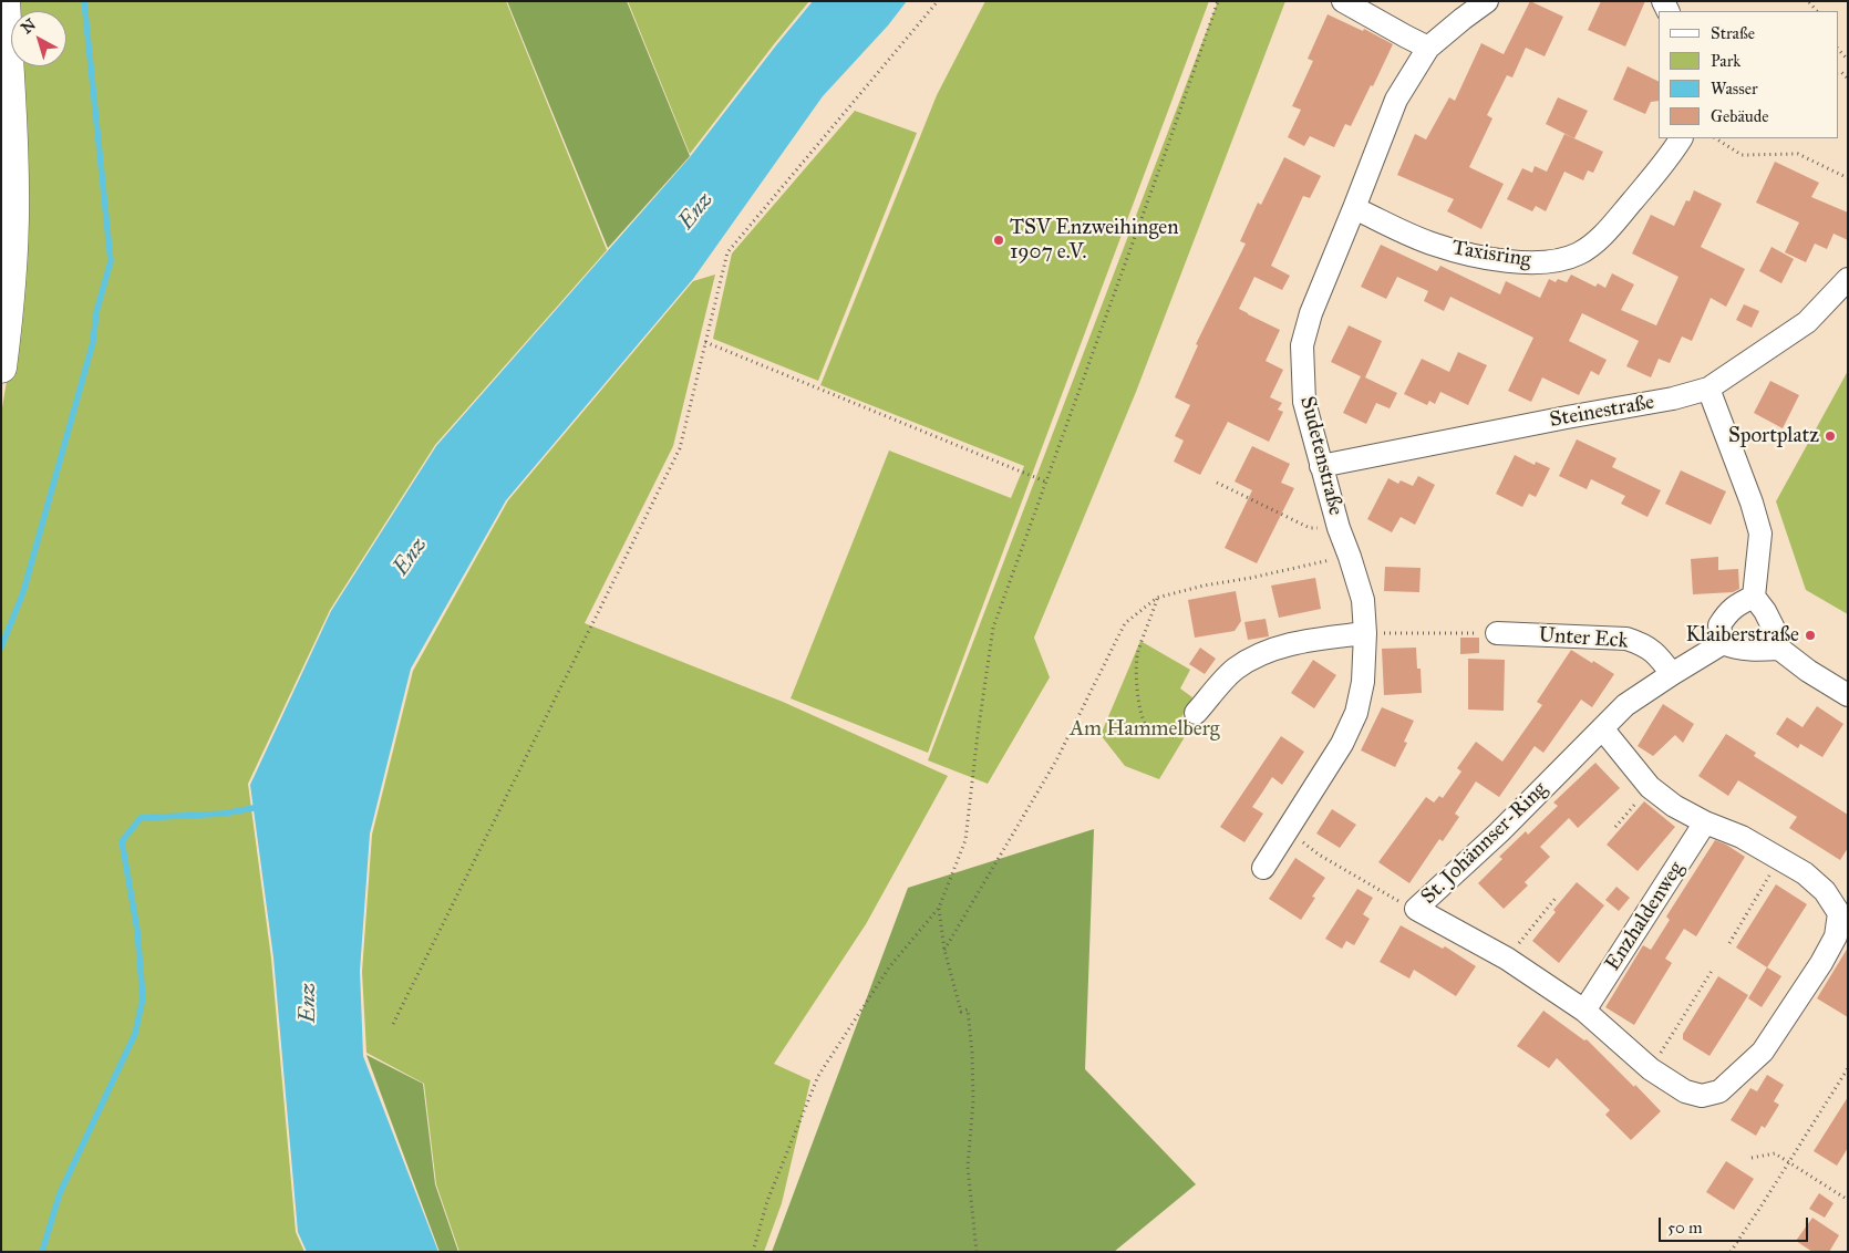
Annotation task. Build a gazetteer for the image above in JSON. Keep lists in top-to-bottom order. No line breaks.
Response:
{"streets":{"street":["Taxisring","Steinestraße","Sudetenstraße","Unter Eck","St. Johännser-Ring","Enzhaldenweg"]},"crossings":[["Taxisring","Sudetenstraße"],["Steinestraße","Sudetenstraße"],["Unter Eck","St. Johännser-Ring"],["St. Johännser-Ring","Enzhaldenweg"]],"water":["Enz"],"parks":["Am Hammelberg"],"places":["TSV Enzweihingen 1907 e.V.","Sportplatz","Klaiberstraße"],"legend":["Straße","Park","Wasser","Gebäude"],"scale_bar":"50 m","north":"top left"}
